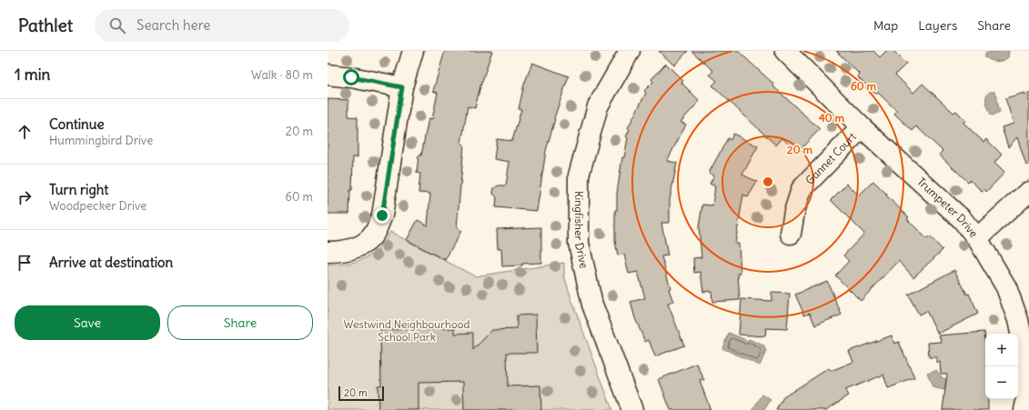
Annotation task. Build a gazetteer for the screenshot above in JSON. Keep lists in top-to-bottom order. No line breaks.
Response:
{"streets":{"street":["Gannet Court","Trumpeter Drive","Kingfisher Drive"]},"crossings":[["Gannet Court","Trumpeter Drive"]],"parks":["Westwind Neighbourhood School Park"],"scale_bar":"20 m","page":{"header":"Pathlet","search":"Search here","nav":["Map","Layers","Share"],"heading":["1 min","Walk · 80 m"],"list":[["Continue","Hummingbird Drive","20 m"],["Turn right","Woodpecker Drive","60 m"],"Arrive at destination"],"buttons":["Save","Share"],"map_buttons":["+","−"],"scale":"20 m"},"rings":["60 m","40 m","20 m"]}
